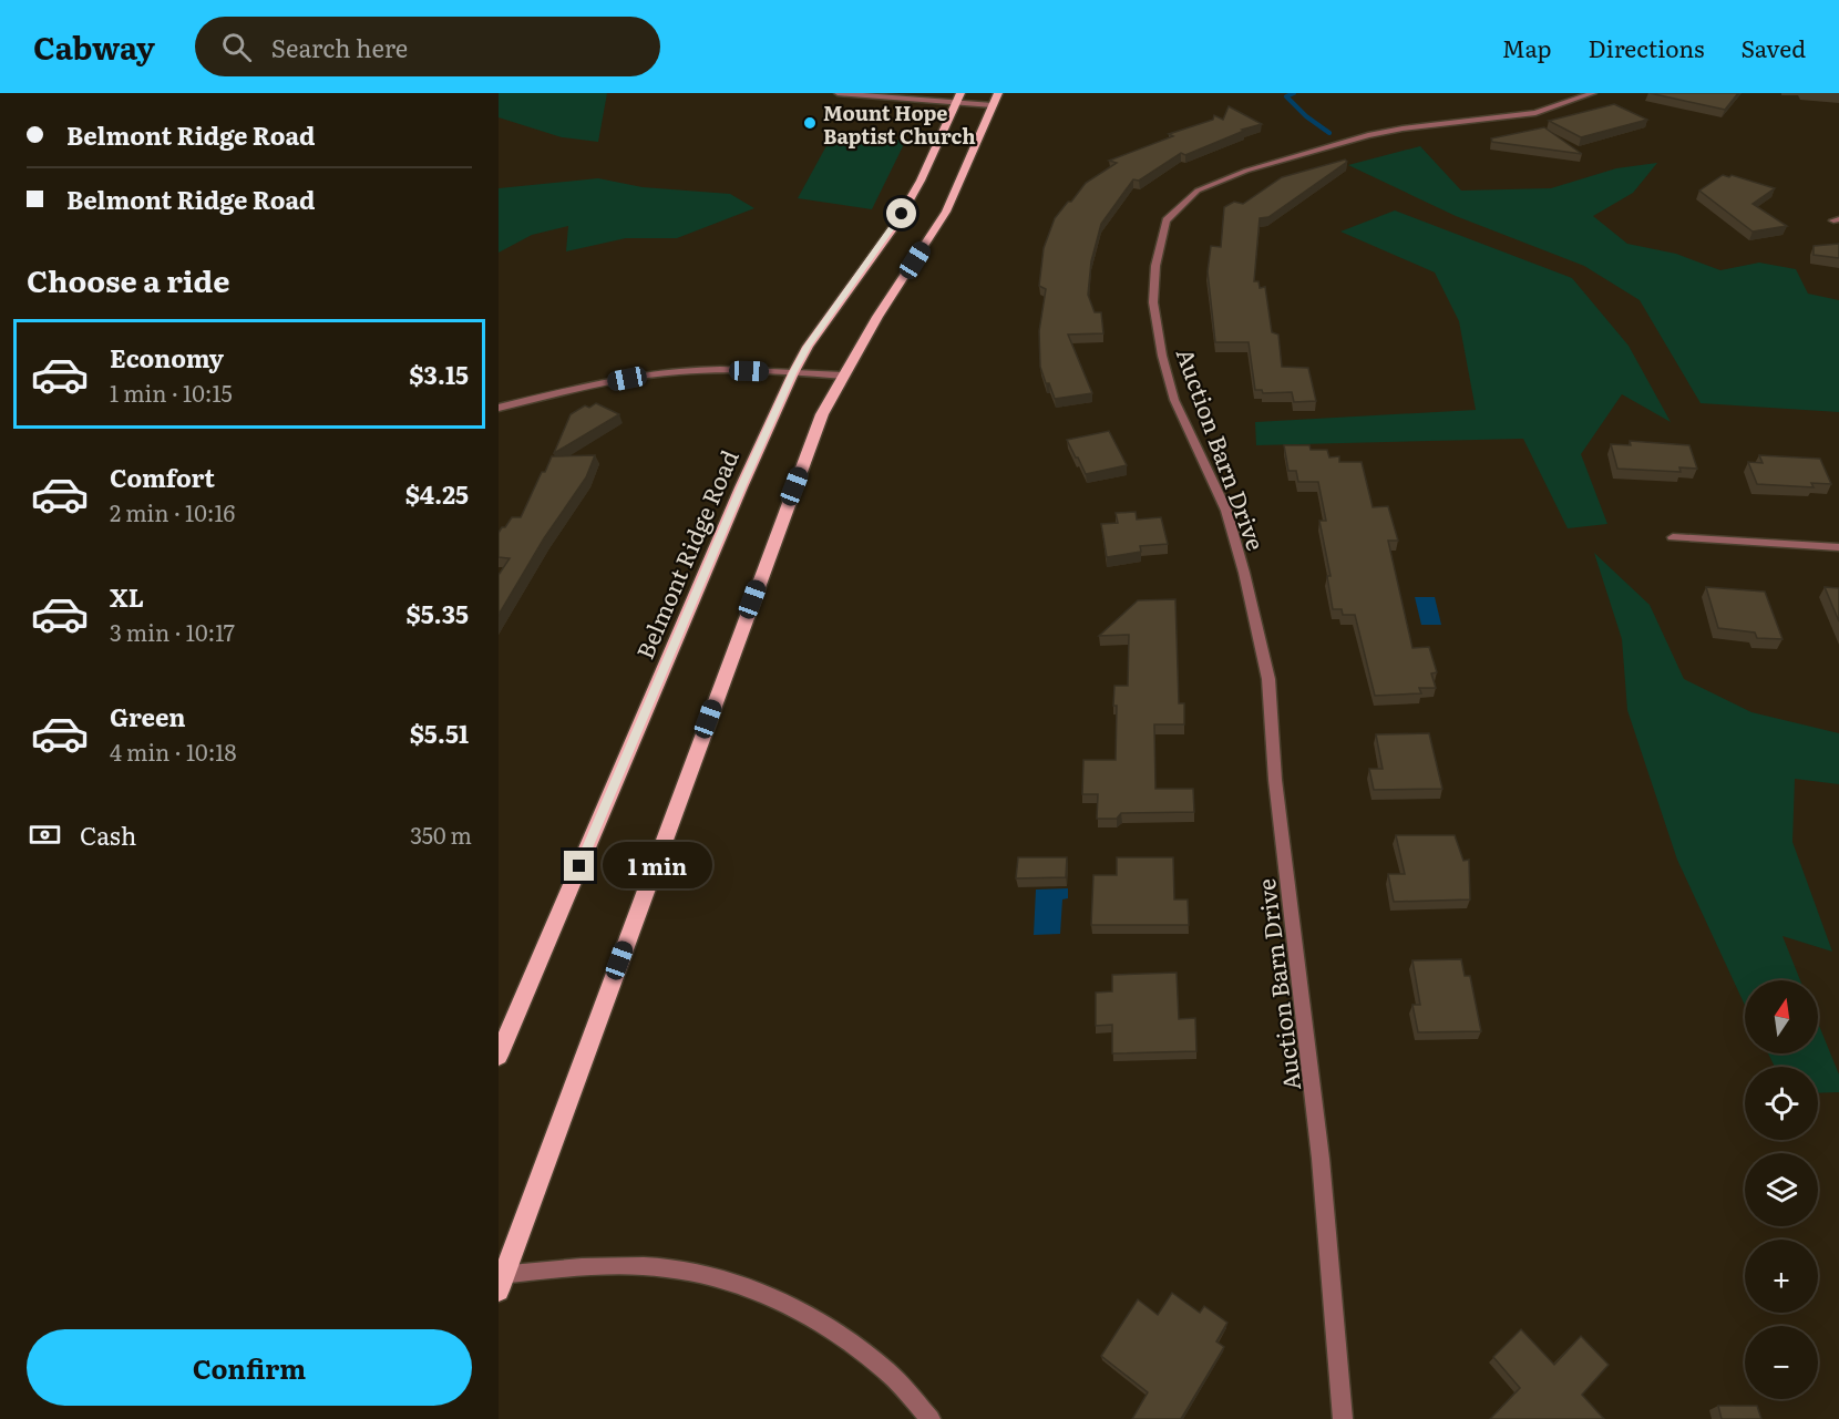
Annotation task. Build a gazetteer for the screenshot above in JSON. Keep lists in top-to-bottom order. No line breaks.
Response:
{"streets":{"main road":["Belmont Ridge Road"],"street":["Auction Barn Drive"]},"places":["Mount Hope Baptist Church"],"north":"top","page":{"header":"Cabway","search":"Search here","nav":["Map","Directions","Saved"],"banner":["Belmont Ridge Road","Belmont Ridge Road"],"heading":"Choose a ride","list":[{"name":"Economy","note":"1 min · 10:15","value":"$3.15"},{"name":"Comfort","note":"2 min · 10:16","value":"$4.25"},{"name":"XL","note":"3 min · 10:17","value":"$5.35"},{"name":"Green","note":"4 min · 10:18","value":"$5.51"}],"pay":["Cash","350 m"],"bubble":"1 min","map_buttons":["+","−"],"buttons":"Confirm"}}
